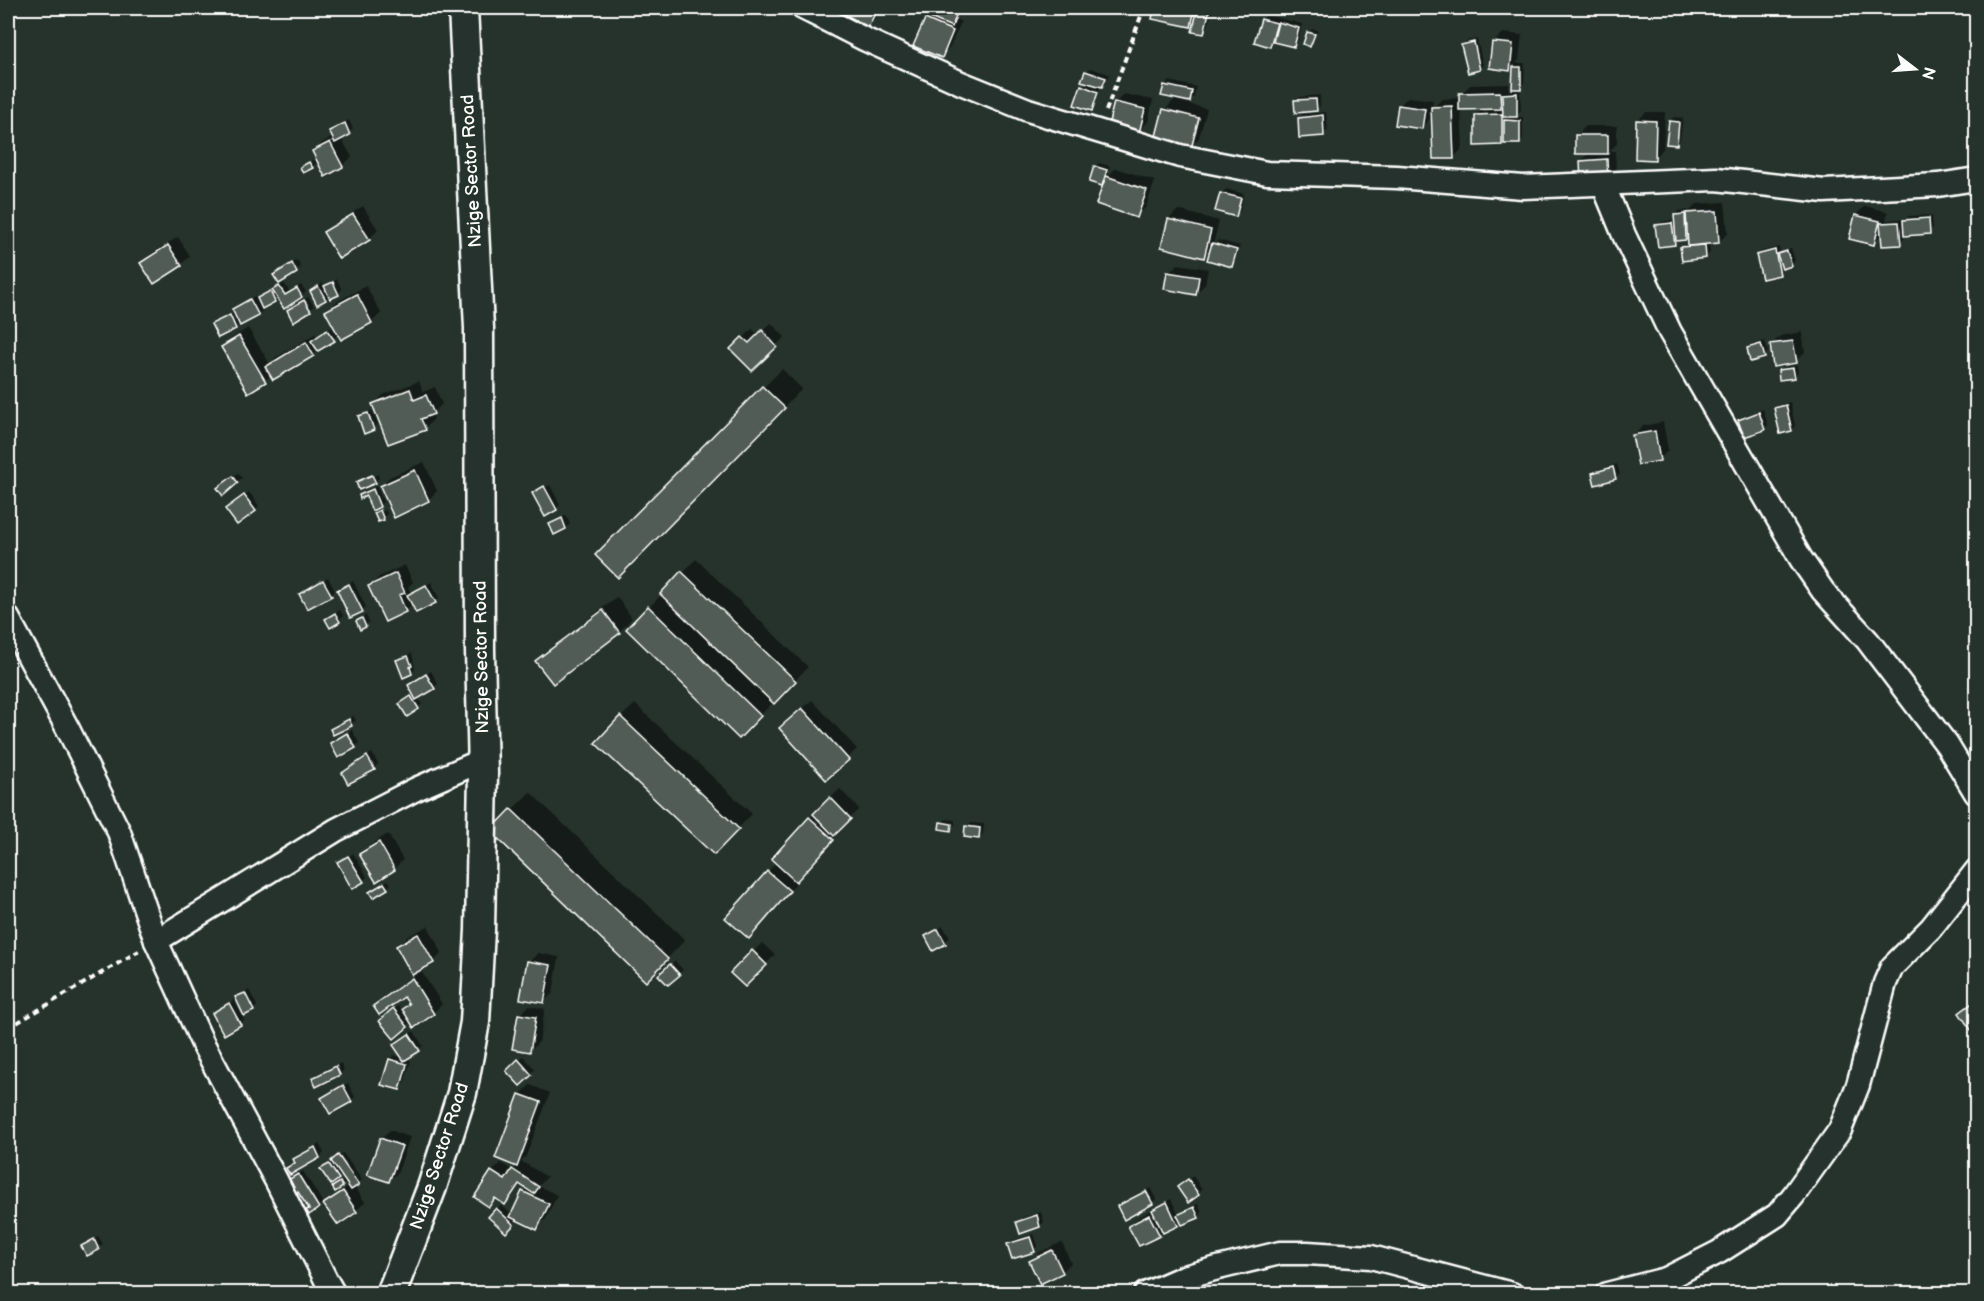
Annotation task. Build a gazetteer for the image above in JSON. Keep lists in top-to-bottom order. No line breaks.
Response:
{"streets":{"main road":["Nzige Sector Road"]},"north":"right"}
